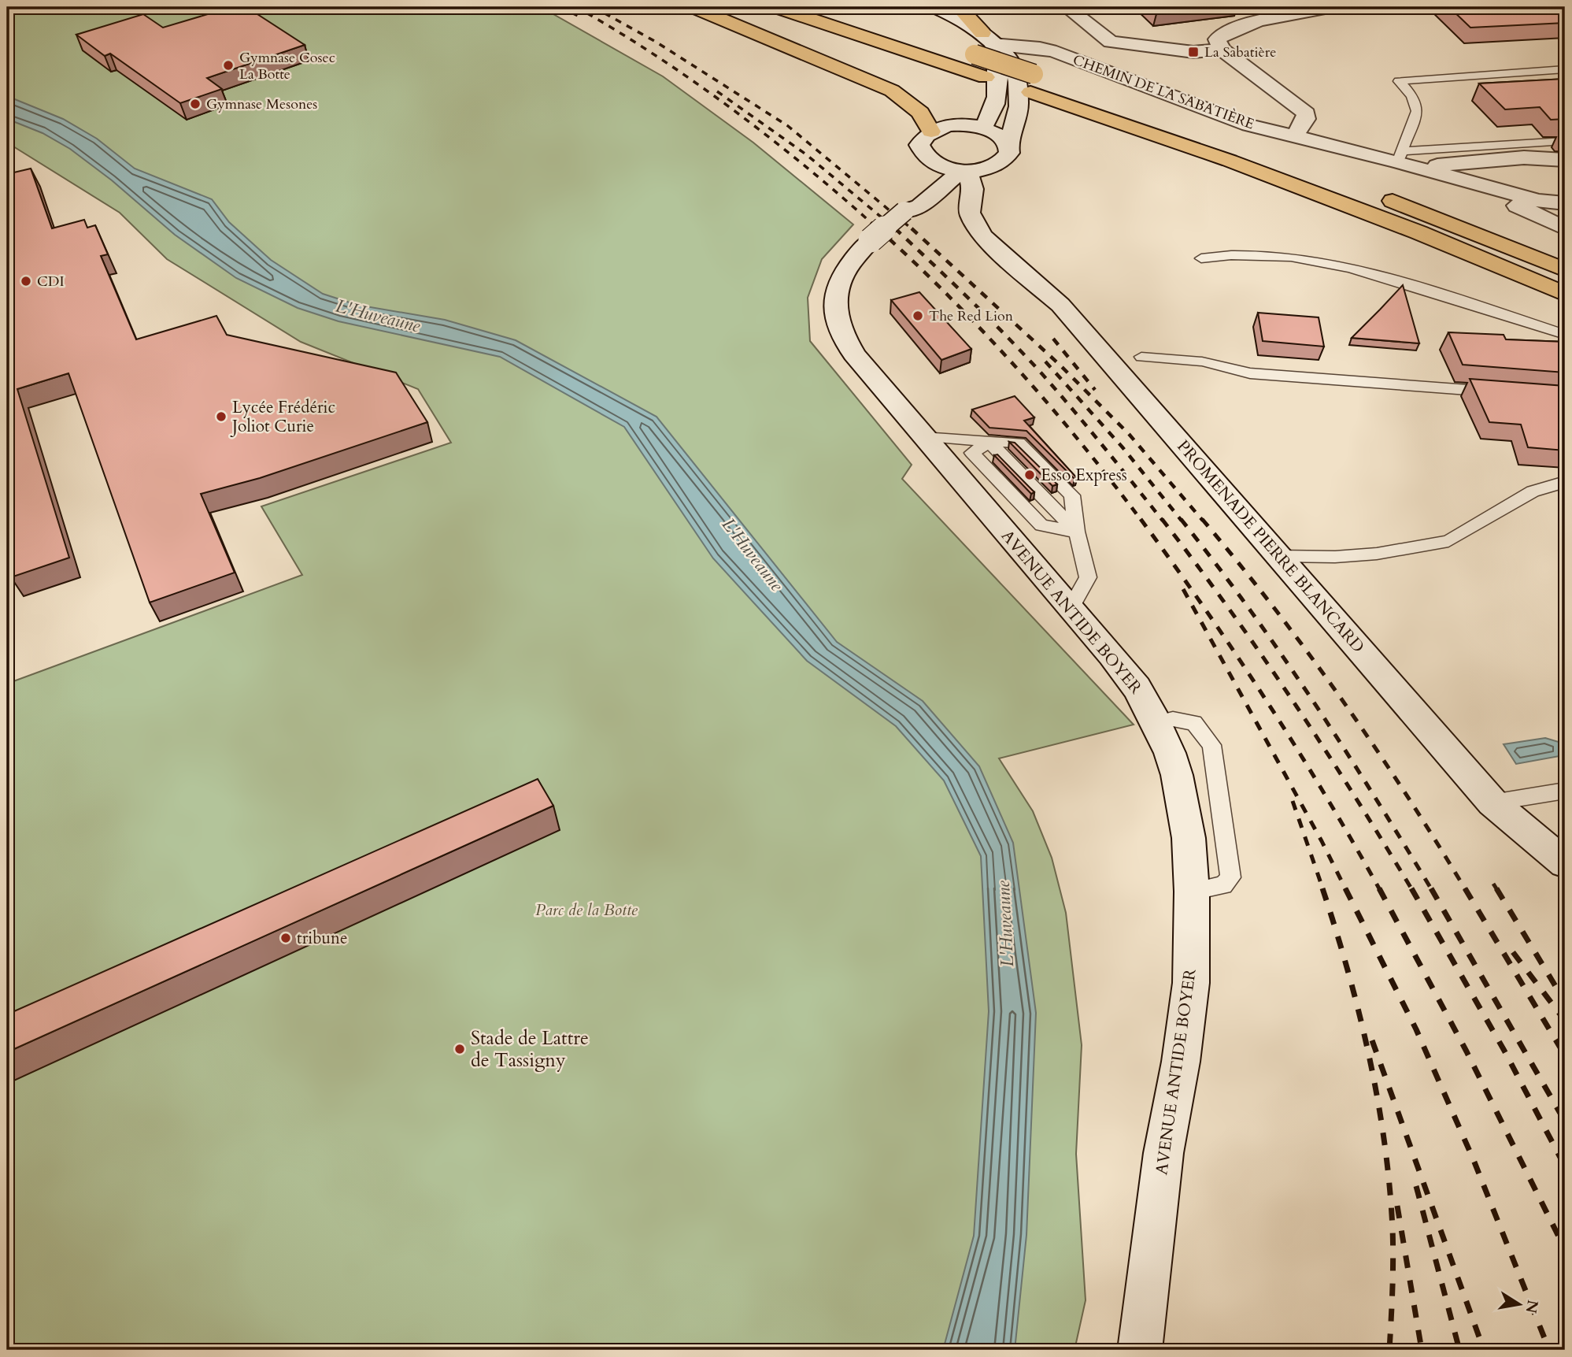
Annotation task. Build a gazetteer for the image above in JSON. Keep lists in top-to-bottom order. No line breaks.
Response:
{"streets":{"street":["CHEMIN DE LA SABATIÈRE","PROMENADE PIERRE BLANCARD","AVENUE ANTIDE BOYER"]},"water":["L'Huveaune"],"parks":["Parc de la Botte"],"places":{"transit":["La Sabatière"],"other":["Gymnase Cosec La Botte","Gymnase Mesones","CDI","The Red Lion","Lycée Frédéric Joliot Curie","Esso Express","tribune","Stade de Lattre de Tassigny"]},"north":"right"}
